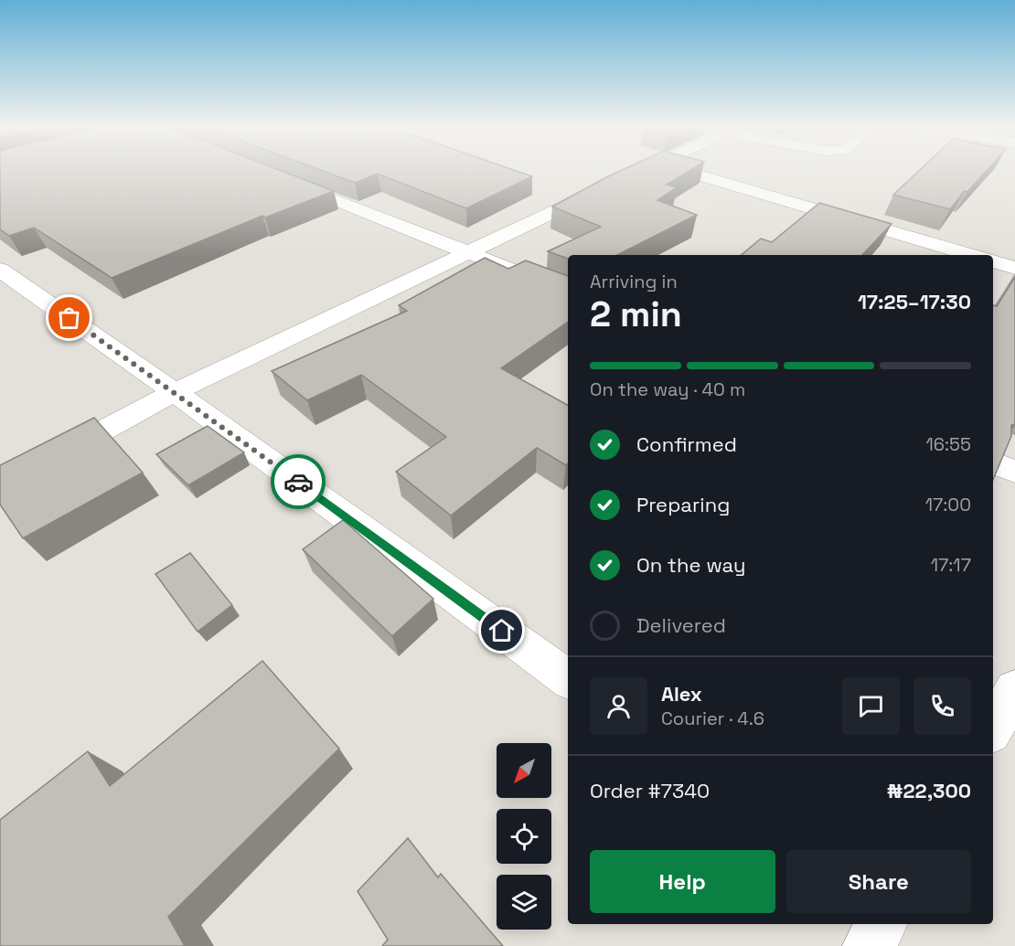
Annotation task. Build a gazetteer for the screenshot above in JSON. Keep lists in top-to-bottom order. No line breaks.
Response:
{"north":"bottom left","page":{"heading":["2 min","Arriving in","17:25–17:30"],"panel":["Alex","Courier · 4.6","Order #7340","₦22,300"],"bar":"On the way · 40 m","list":[["Confirmed","16:55"],["Preparing","17:00"],["On the way","17:17"],"Delivered"],"buttons":["Help","Share"]}}
